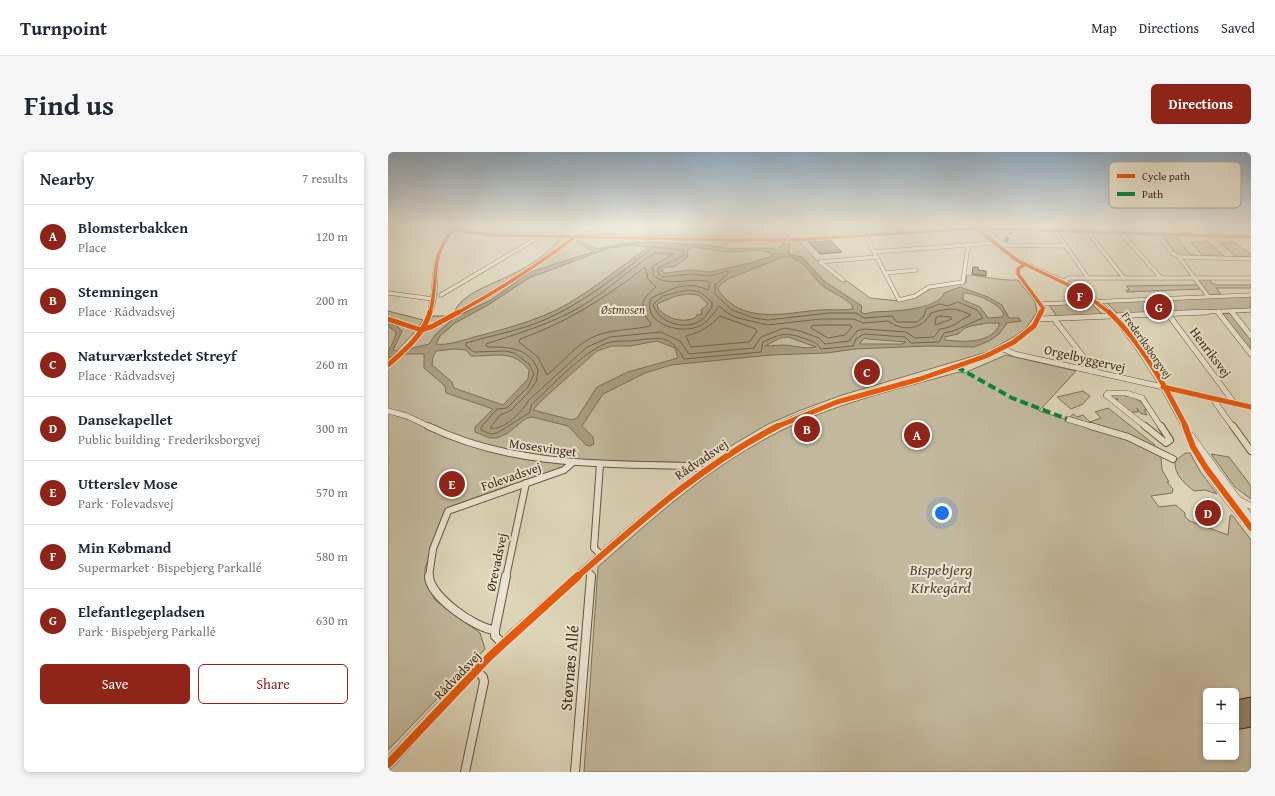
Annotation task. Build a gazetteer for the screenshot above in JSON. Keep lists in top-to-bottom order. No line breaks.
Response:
{"streets":{"street":["Frederiksborgvej","Henriksvej","Orgelbyggervej","Mosesvinget","Rådvadsvej","Folevadsvej","Ørevadsvej","Støvnæs Allé"]},"crossings":[["Frederiksborgvej","Orgelbyggervej"],["Orgelbyggervej","Rådvadsvej"],["Mosesvinget","Rådvadsvej"],["Mosesvinget","Folevadsvej"],["Rådvadsvej","Støvnæs Allé"],["Folevadsvej","Ørevadsvej"]],"water":["Østmosen"],"parks":["Bispebjerg Kirkegård"],"legend":["Cycle path","Path"],"page":{"header":"Turnpoint","nav":["Map","Directions","Saved"],"title":"Find us","buttons":["Directions",["Save","Share"]],"heading":["Nearby","7 results"],"list":[{"mark":"A","name":"Blomsterbakken","note":"Place","value":"120 m"},{"mark":"B","name":"Stemningen","note":"Place · Rådvadsvej","value":"200 m"},{"mark":"C","name":"Naturværkstedet Streyf","note":"Place · Rådvadsvej","value":"260 m"},{"mark":"D","name":"Dansekapellet","note":"Public building · Frederiksborgvej","value":"300 m"},{"mark":"E","name":"Utterslev Mose","note":"Park · Folevadsvej","value":"570 m"},{"mark":"F","name":"Min Købmand","note":"Supermarket · Bispebjerg Parkallé","value":"580 m"},{"mark":"G","name":"Elefantlegepladsen","note":"Park · Bispebjerg Parkallé","value":"630 m"}],"pins":["F","G","C","B","A","E","D"],"map_buttons":["+","−"]}}
